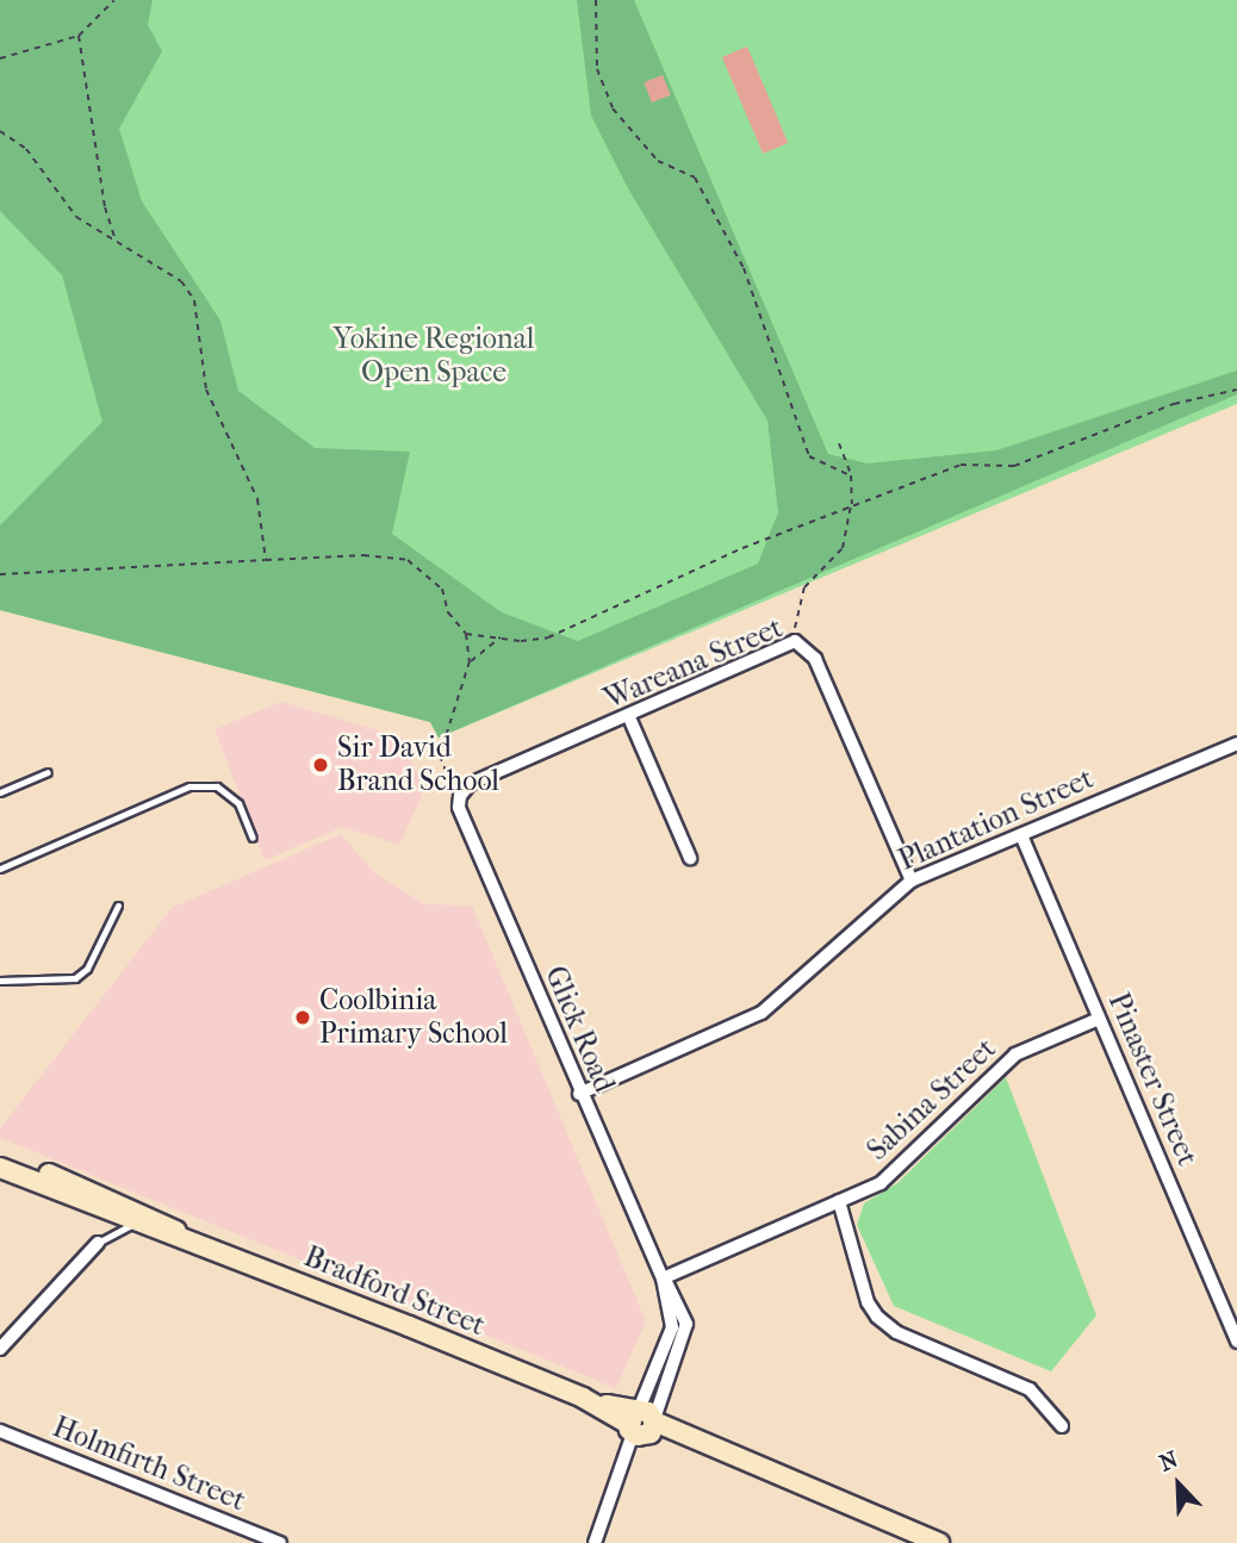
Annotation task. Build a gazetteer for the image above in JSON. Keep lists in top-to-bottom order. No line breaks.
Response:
{"streets":{"street":["Wareana Street","Plantation Street","Glick Road","Pinaster Street","Sabina Street","Bradford Street","Holmfirth Street"]},"crossings":[["Wareana Street","Plantation Street"],["Wareana Street","Glick Road"],["Plantation Street","Glick Road"],["Plantation Street","Pinaster Street"],["Glick Road","Sabina Street"],["Glick Road","Bradford Street"],["Pinaster Street","Sabina Street"]],"parks":["Yokine Regional Open Space"],"places":["Sir David Brand School","Coolbinia Primary School"],"north":"top left"}
